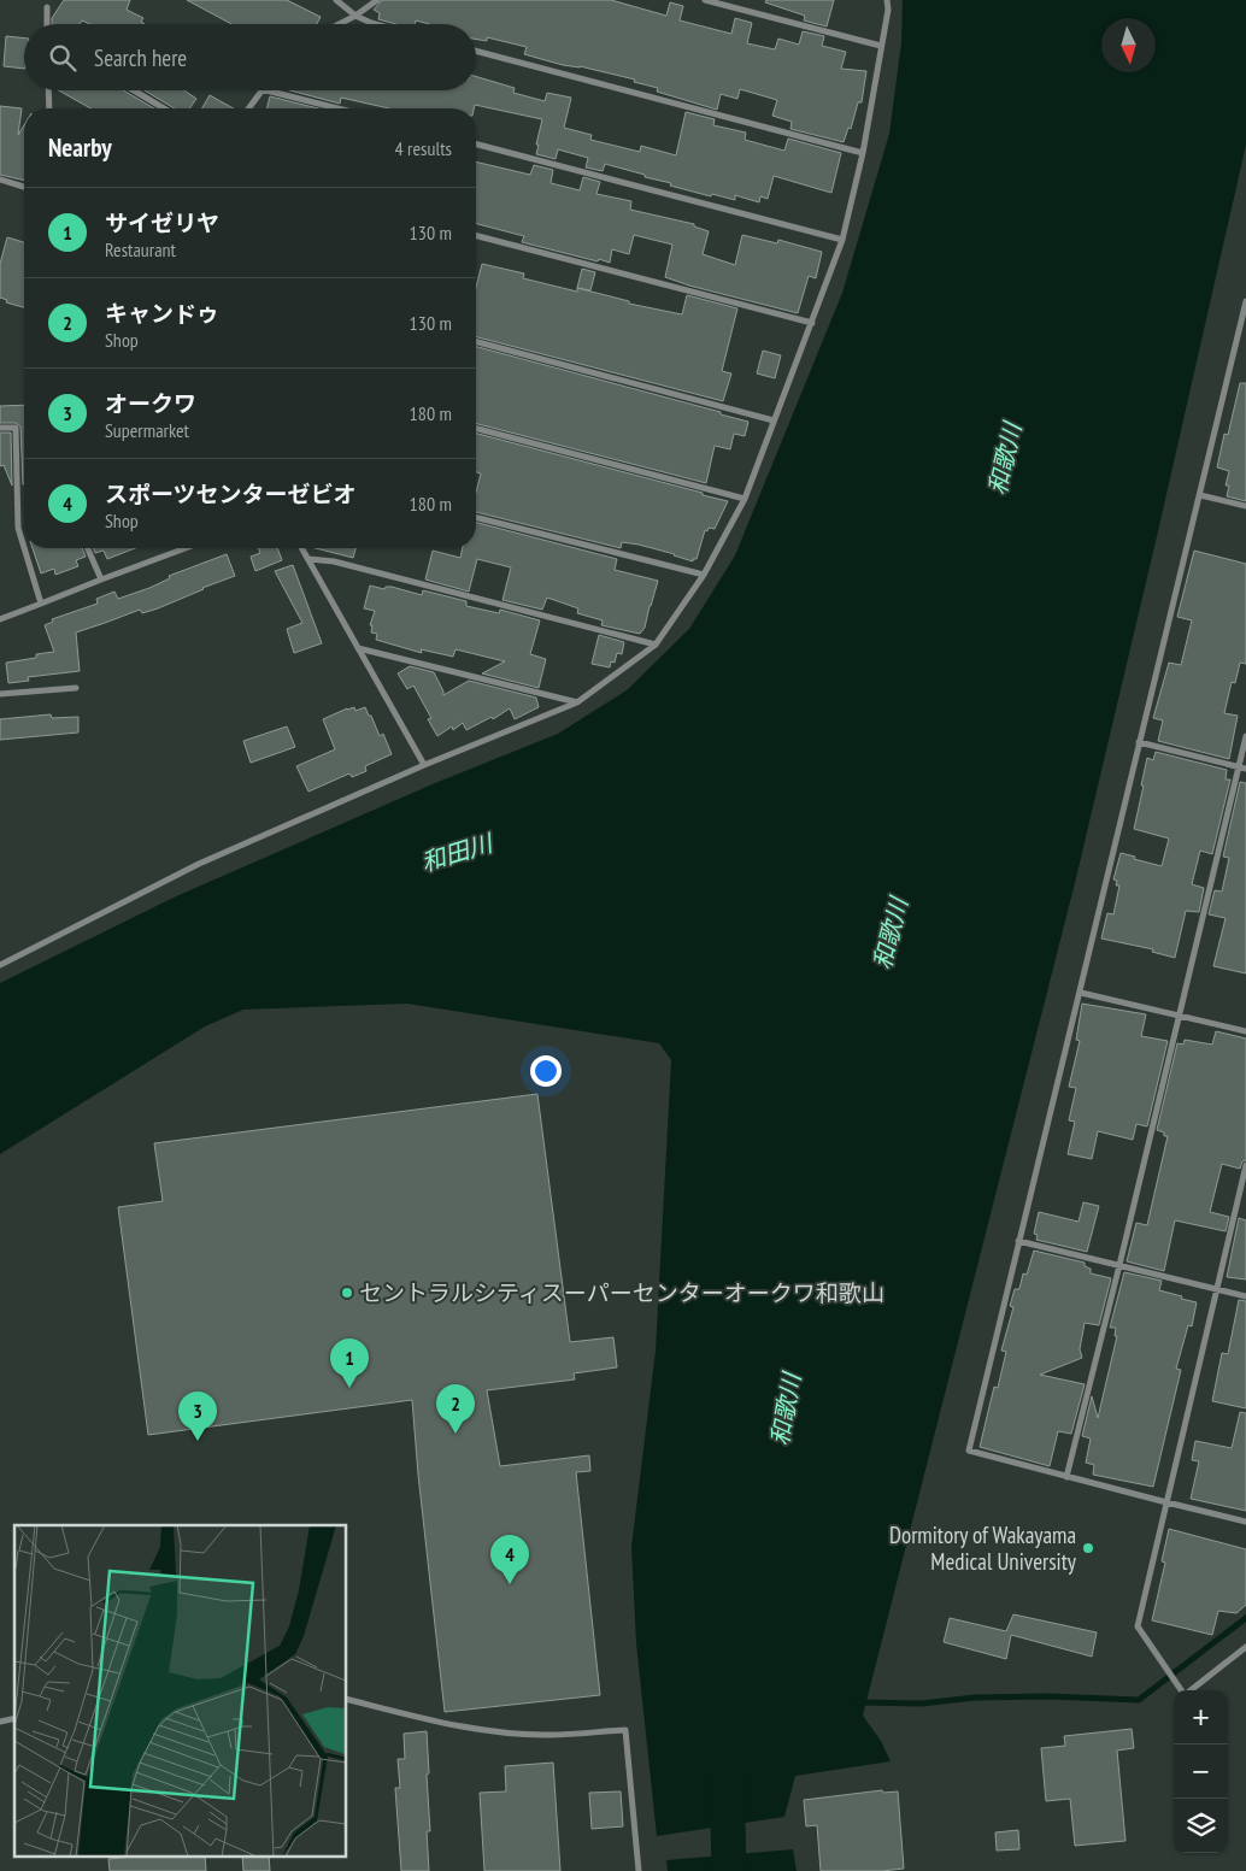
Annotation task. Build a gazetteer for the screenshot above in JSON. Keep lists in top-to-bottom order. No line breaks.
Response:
{"water":["和歌川","和田川"],"places":["セントラルシティスーパーセンターオークワ和歌山","Dormitory of Wakayama Medical University"],"north":"bottom","page":{"search":"Search here","heading":["Nearby","4 results"],"list":[{"mark":"1","name":"サイゼリヤ","note":"Restaurant","value":"130 m"},{"mark":"2","name":"キャンドゥ","note":"Shop","value":"130 m"},{"mark":"3","name":"オークワ","note":"Supermarket","value":"180 m"},{"mark":"4","name":"スポーツセンターゼビオ","note":"Shop","value":"180 m"}],"pins":["1","2","3","4"],"map_buttons":["+","−"]}}
